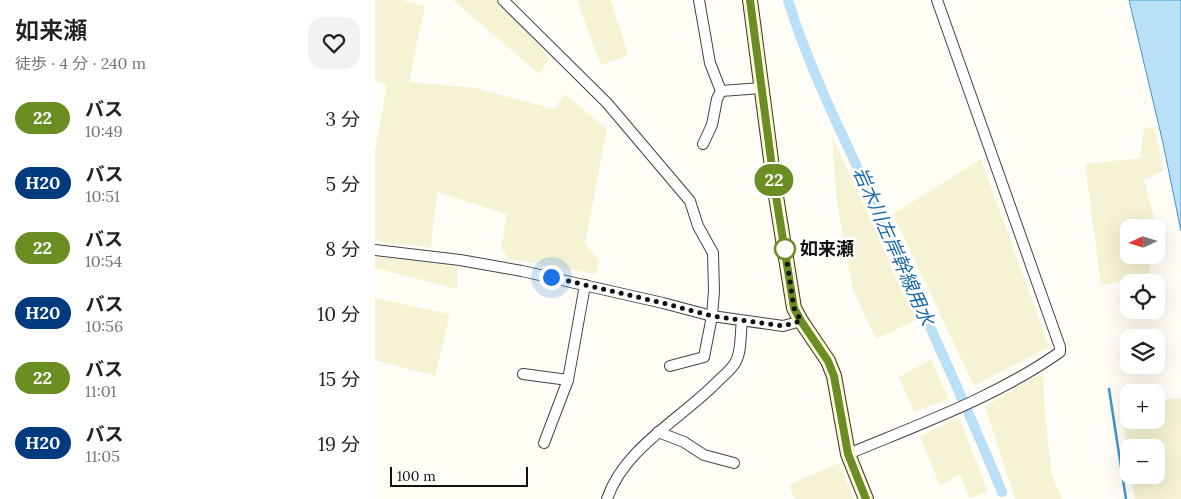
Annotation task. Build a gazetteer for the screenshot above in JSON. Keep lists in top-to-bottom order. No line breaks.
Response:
{"water":["岩木川左岸幹線用水"],"places":["如来瀬"],"lines":["bus line 22"],"scale_bar":"100 m","north":"left","page":{"heading":["如来瀬","徒歩 · 4 分 · 240 m"],"on_map":"22","list":[{"mark":"22","name":"バス","note":"10:49","value":"3 分"},{"mark":"H20","name":"バス","note":"10:51","value":"5 分"},{"mark":"22","name":"バス","note":"10:54","value":"8 分"},{"mark":"H20","name":"バス","note":"10:56","value":"10 分"},{"mark":"22","name":"バス","note":"11:01","value":"15 分"},{"mark":"H20","name":"バス","note":"11:05","value":"19 分"}],"map_buttons":["+","−"],"scale":"100 m"}}
